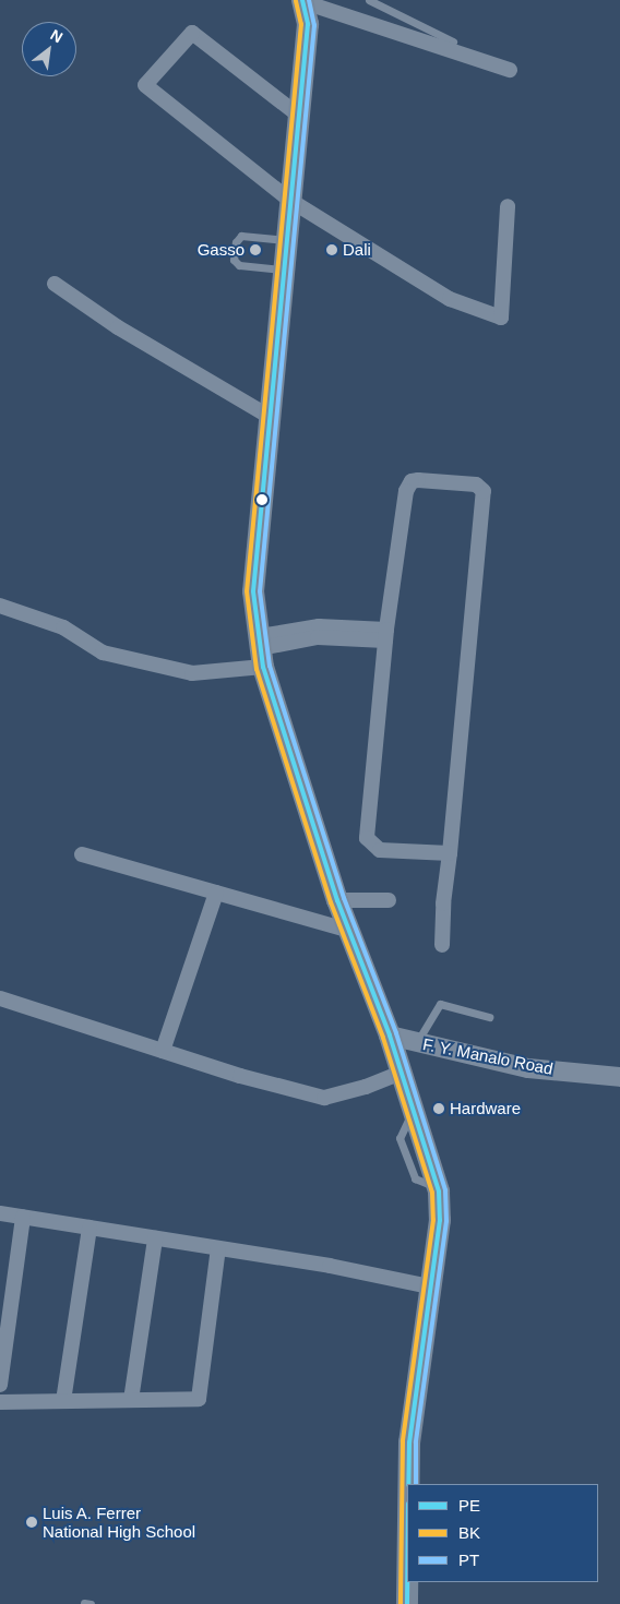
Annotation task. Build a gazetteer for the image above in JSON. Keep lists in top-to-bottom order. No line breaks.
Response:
{"streets":{"street":["F. Y. Manalo Road"]},"places":["Gasso","Dali","Hardware","Luis A. Ferrer National High School"],"lines":["transit line PE","transit line PT","transit line BK"],"legend":["PE","BK","PT"],"north":"top right"}
